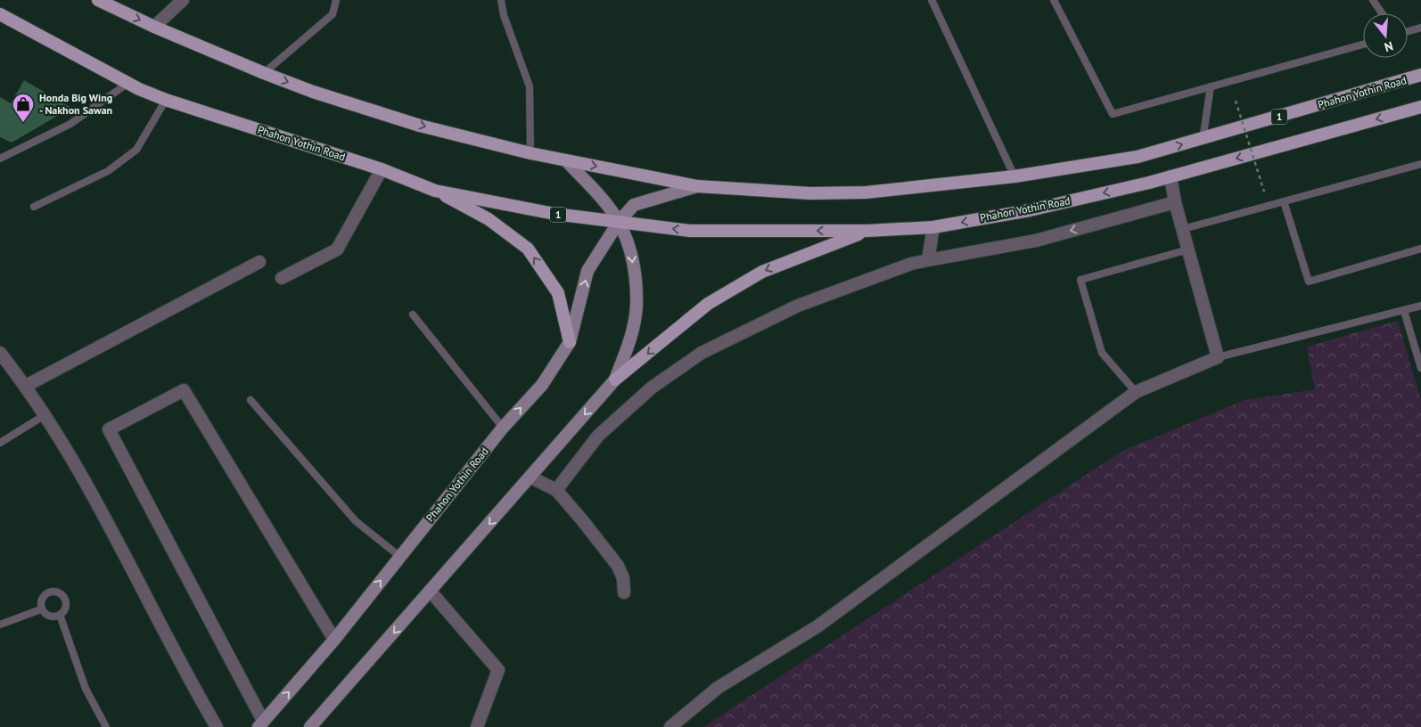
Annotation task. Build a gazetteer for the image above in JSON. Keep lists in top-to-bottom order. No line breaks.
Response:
{"streets":{"main road":["Phahon Yothin Road","1"]},"places":{"shop":["Honda Big Wing - Nakhon Sawan"]},"north":"bottom"}
